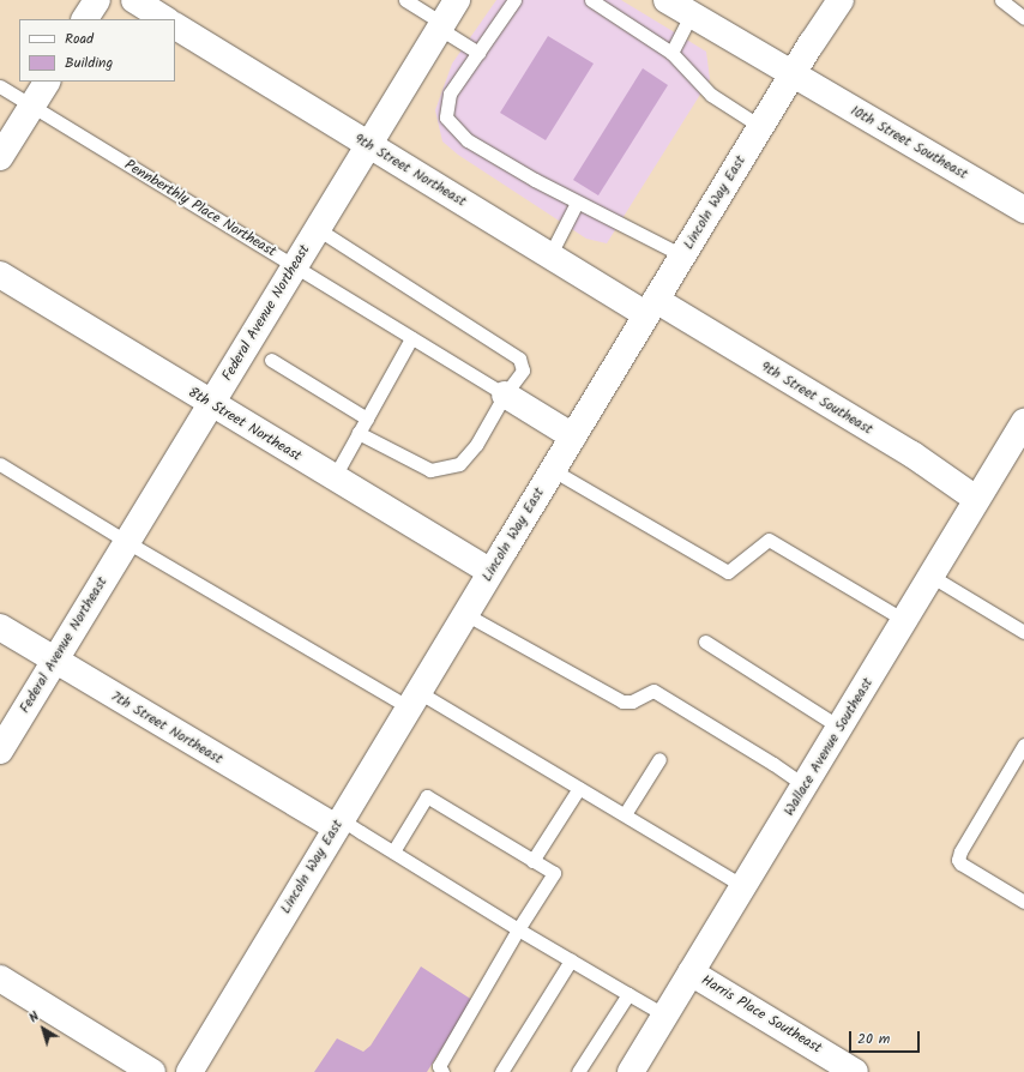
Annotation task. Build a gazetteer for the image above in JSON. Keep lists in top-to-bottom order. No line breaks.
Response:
{"streets":{"street":["10th Street Southeast","9th Street Northeast","Lincoln Way East","Pennberthly Place Northeast","Federal Avenue Northeast","9th Street Southeast","8th Street Northeast","7th Street Northeast","Wallace Avenue Southeast","Harris Place Southeast"]},"crossings":[["10th Street Southeast","Lincoln Way East"],["9th Street Northeast","Lincoln Way East"],["9th Street Northeast","Federal Avenue Northeast"],["9th Street Northeast","9th Street Southeast"],["Lincoln Way East","Pennberthly Place Northeast"],["Lincoln Way East","9th Street Southeast"],["Lincoln Way East","8th Street Northeast"],["Lincoln Way East","7th Street Northeast"],["Pennberthly Place Northeast","Federal Avenue Northeast"],["Federal Avenue Northeast","8th Street Northeast"],["Federal Avenue Northeast","7th Street Northeast"],["9th Street Southeast","Wallace Avenue Southeast"],["Wallace Avenue Southeast","Harris Place Southeast"]],"legend":["Road","Building"],"scale_bar":"20 m","north":"top left"}
